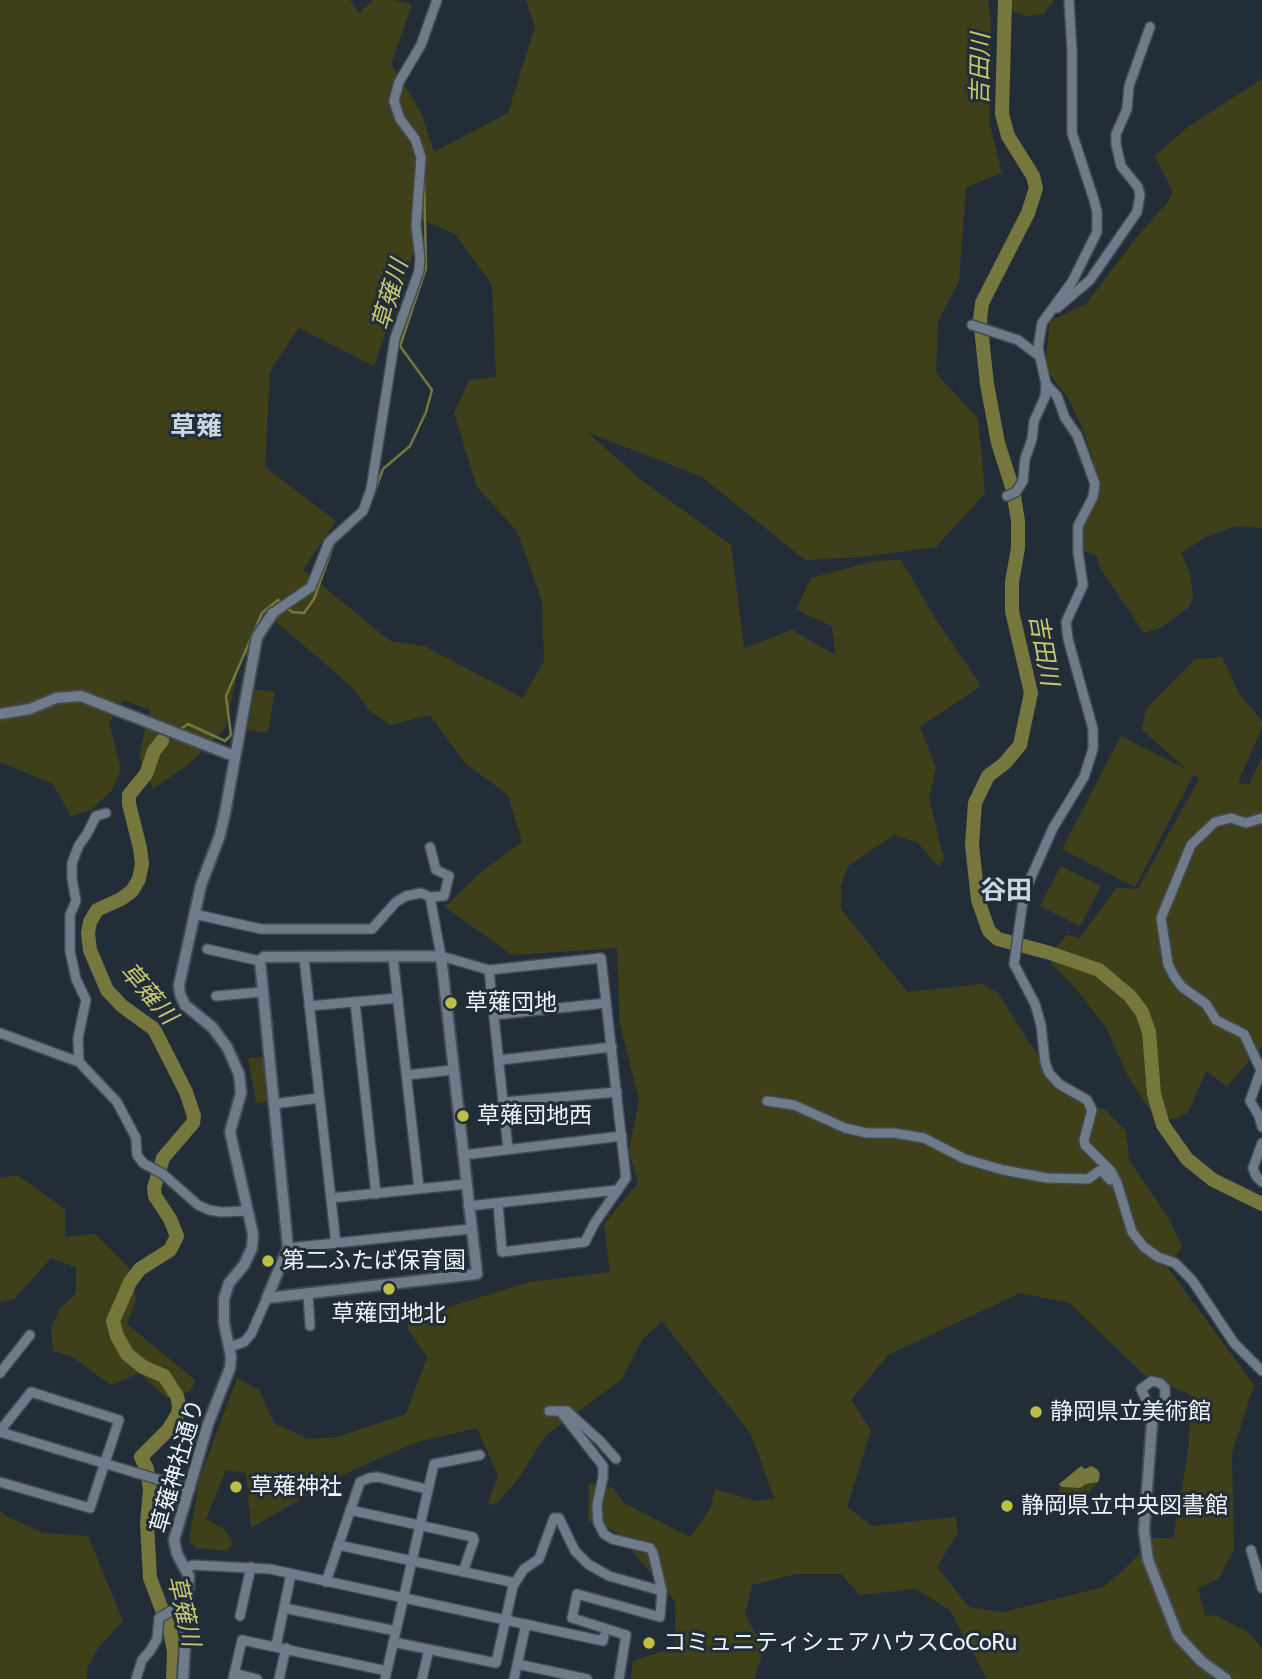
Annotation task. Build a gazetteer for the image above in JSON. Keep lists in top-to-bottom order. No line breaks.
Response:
{"streets":{"street":["草薙神社通り"]},"districts":["草薙","谷田"],"water":["吉田川","草薙川"],"places":["草薙団地","草薙団地西","第二ふたば保育園","草薙団地北","静岡県立美術館","草薙神社","静岡県立中央図書館","コミュニティシェアハウスCoCoRu"]}
